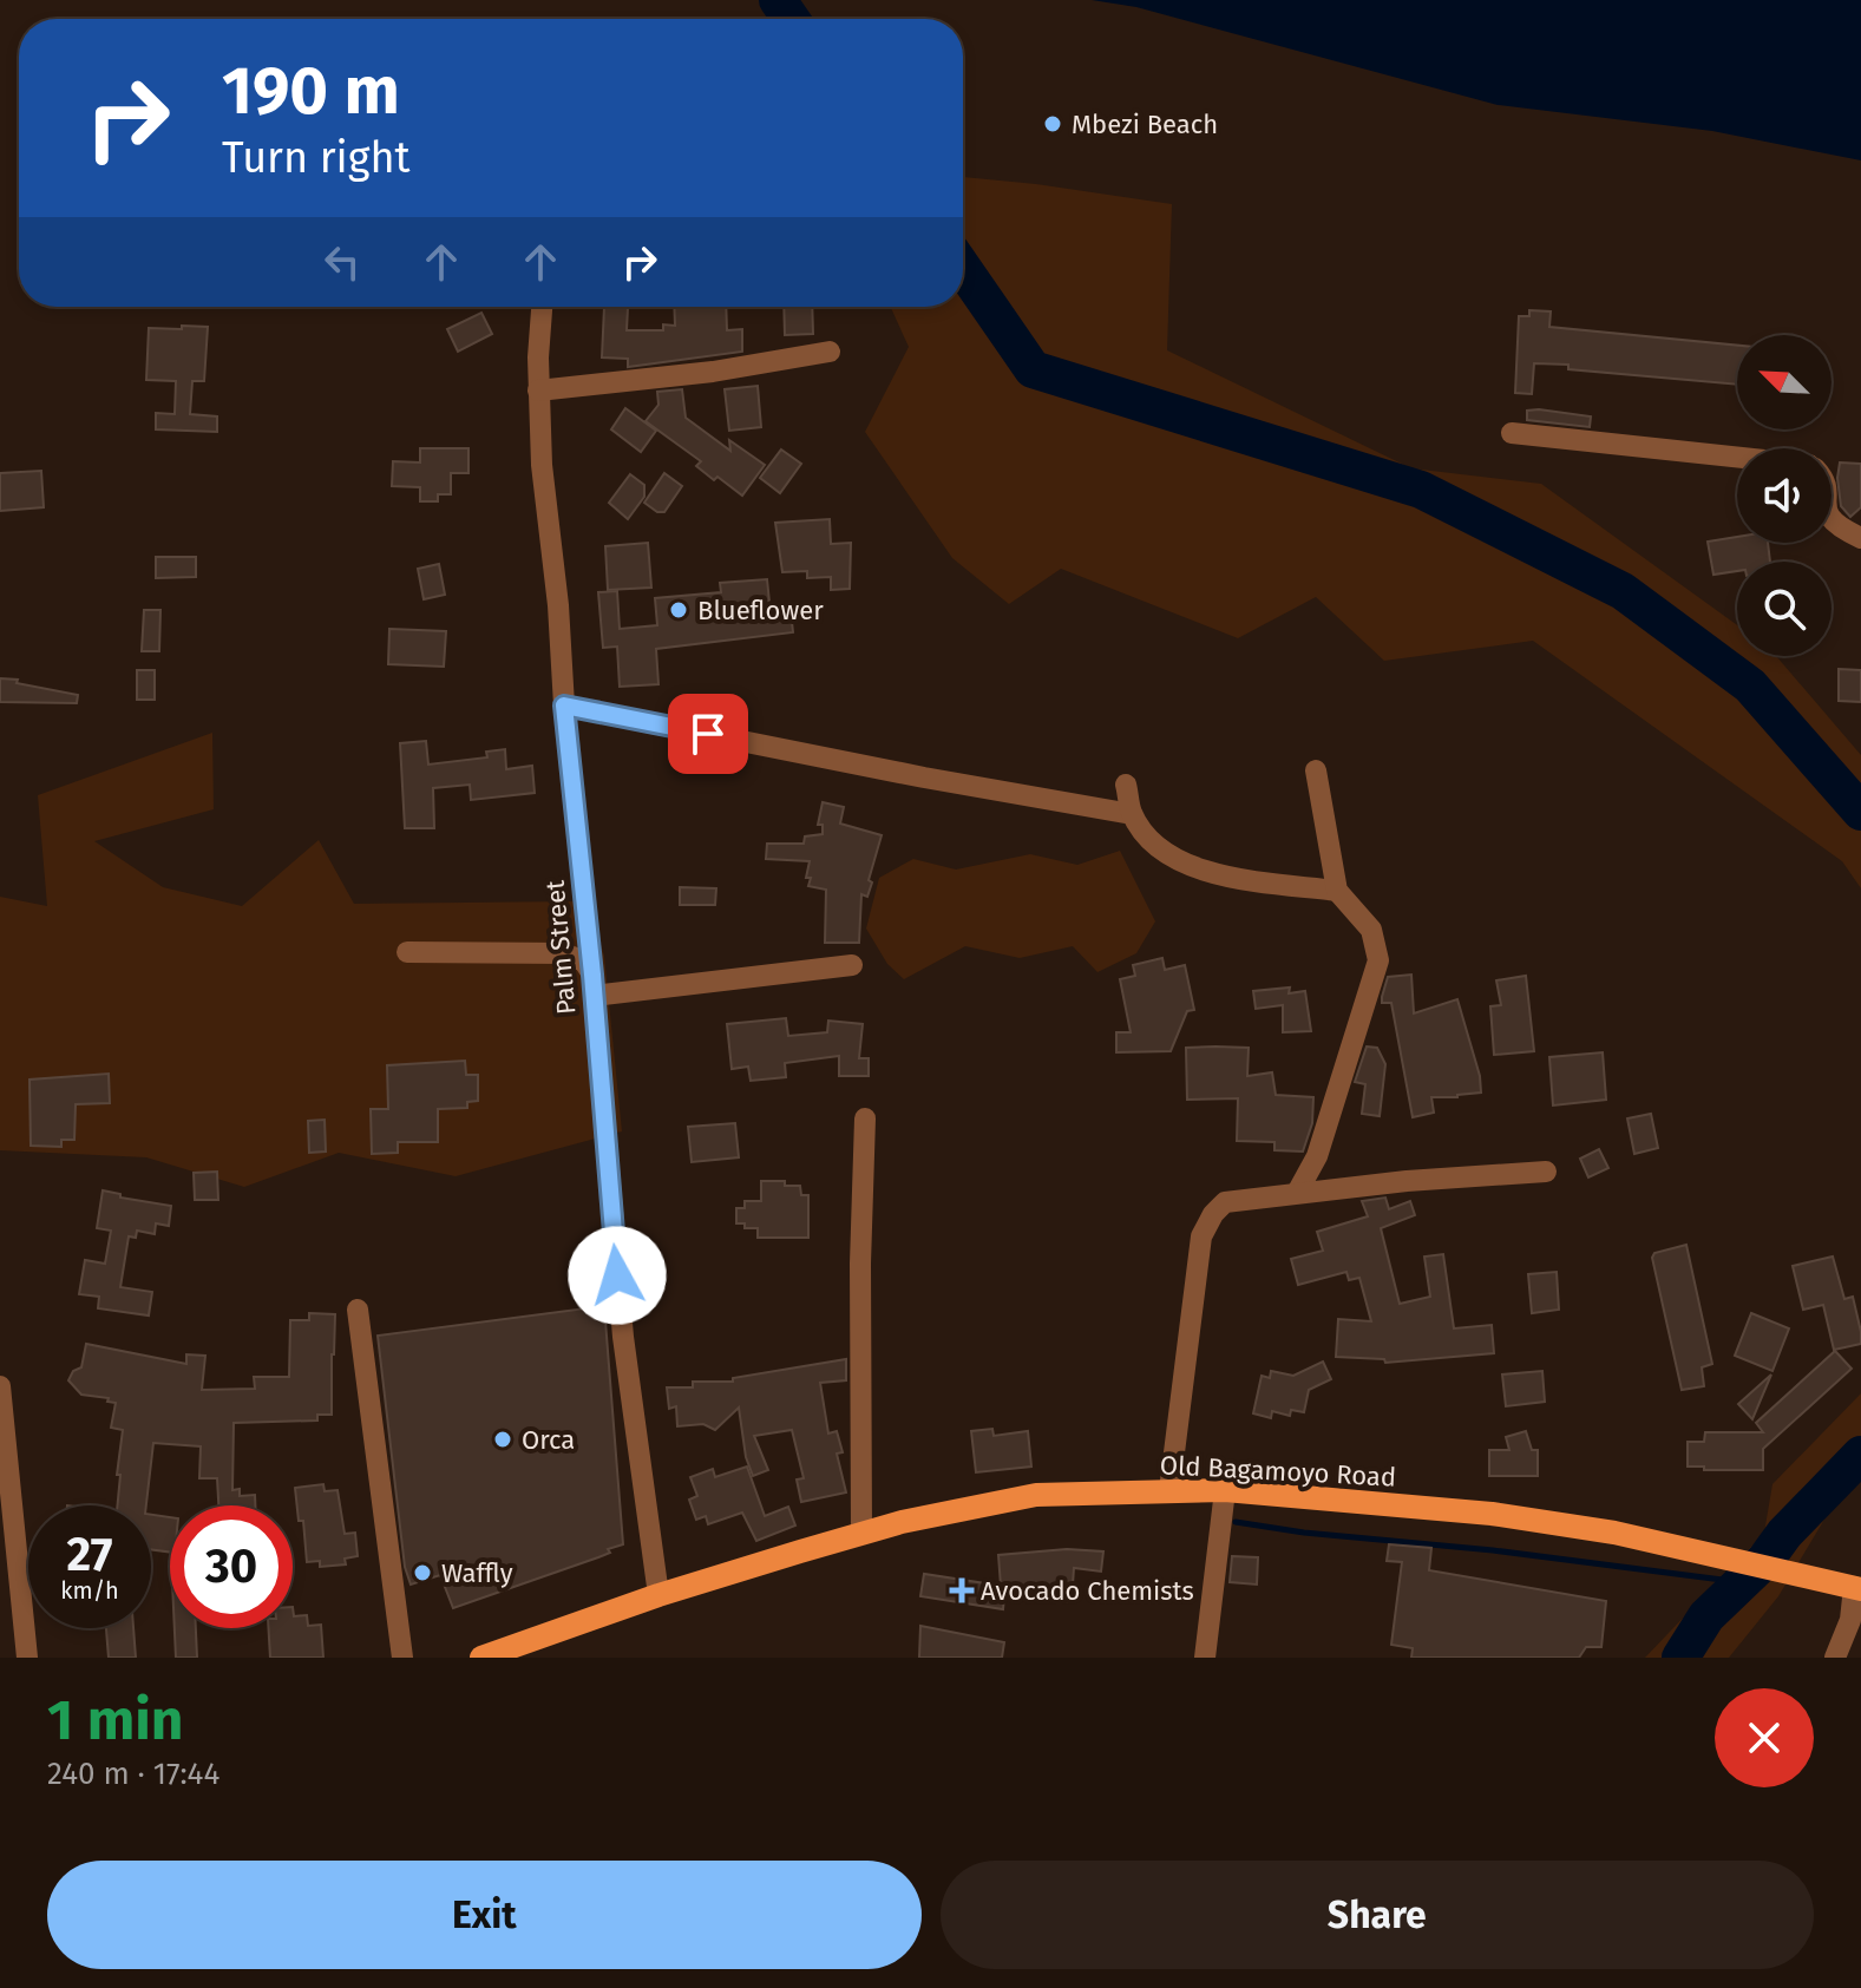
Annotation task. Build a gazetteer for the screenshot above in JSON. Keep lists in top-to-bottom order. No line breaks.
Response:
{"streets":{"main road":["Old Bagamoyo Road"],"street":["Palm Street"]},"crossings":[["Palm Street","Old Bagamoyo Road"]],"places":{"other":["Mbezi Beach","Blueflower","Orca","Waffly"],"health":["Avocado Chemists"]},"north":"top left","page":{"turn":["190 m","Turn right"],"speed":"27 km/h","limit":"30","heading":["1 min","240 m · 17:44"],"buttons":["Exit","Share"]}}
